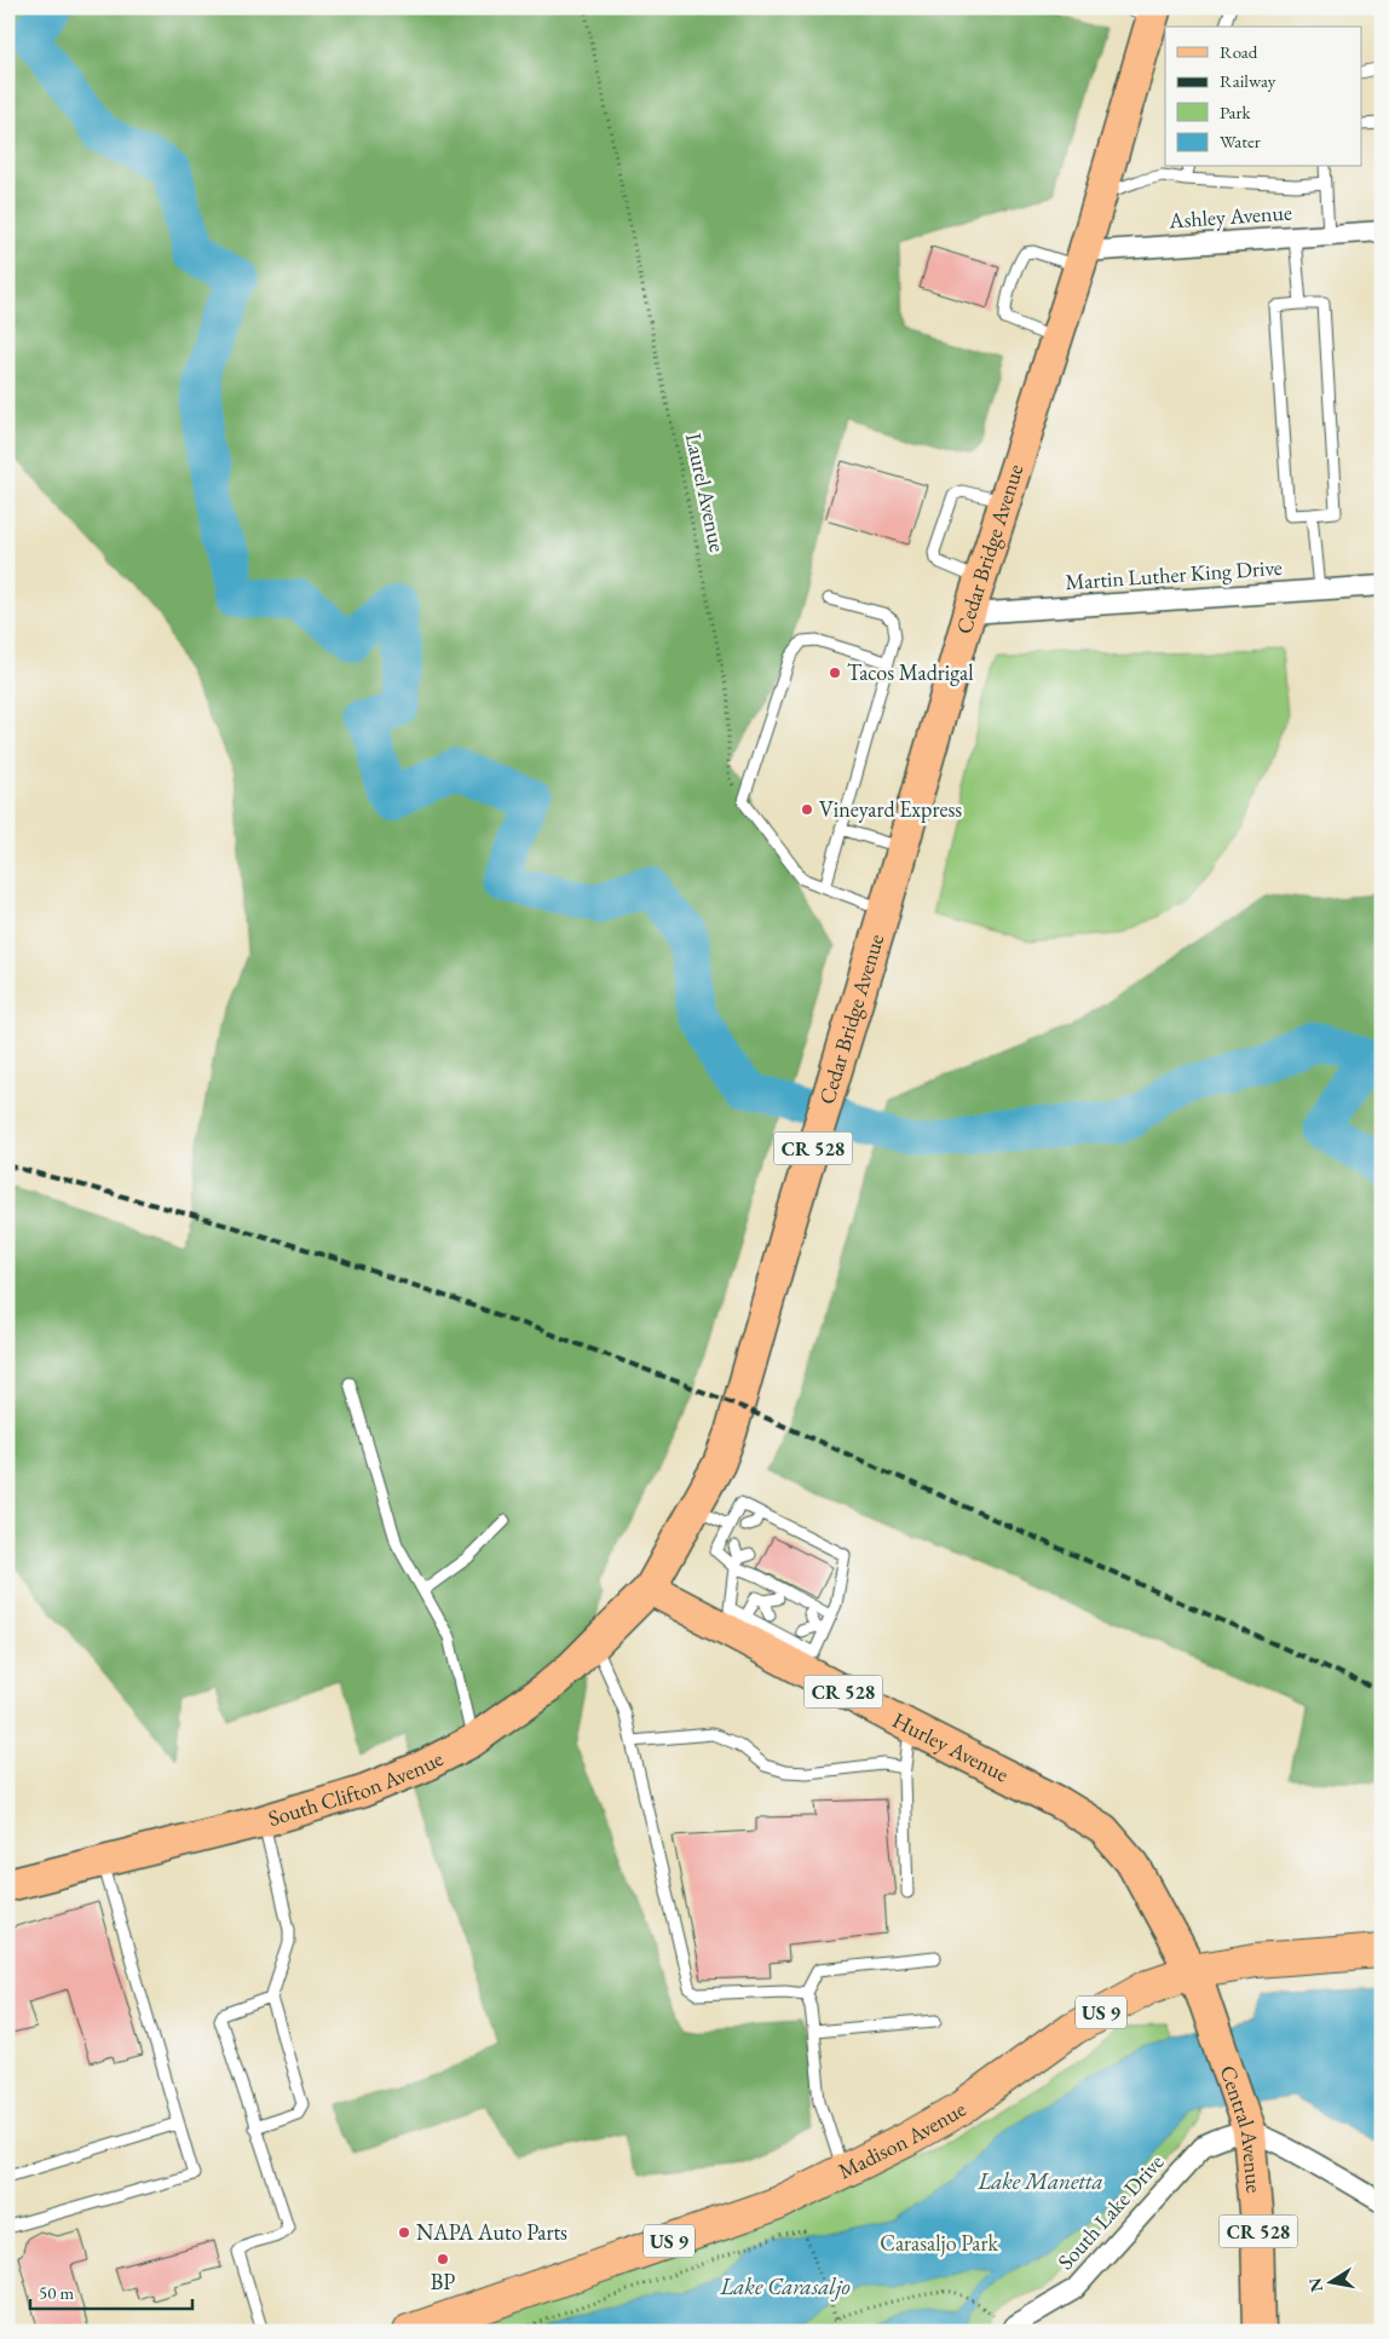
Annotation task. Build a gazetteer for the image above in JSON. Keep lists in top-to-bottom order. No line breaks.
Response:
{"streets":{"highway":["US 9","Madison Avenue"],"main road":["Cedar Bridge Avenue","CR 528","Hurley Avenue","South Clifton Avenue","Central Avenue"],"street":["Ashley Avenue","Martin Luther King Drive","South Lake Drive"],"path":["Laurel Avenue"]},"crossings":[["Ashley Avenue","Cedar Bridge Avenue"],["Cedar Bridge Avenue","Martin Luther King Drive"],["Cedar Bridge Avenue","CR 528"],["CR 528","Hurley Avenue"],["CR 528","South Clifton Avenue"],["Hurley Avenue","South Clifton Avenue"],["Hurley Avenue","Central Avenue"],["Hurley Avenue","Madison Avenue"],["Central Avenue","Madison Avenue"],["Central Avenue","South Lake Drive"]],"water":["Lake Manetta","Lake Carasaljo"],"parks":["Carasaljo Park"],"places":["Tacos Madrigal","Vineyard Express","NAPA Auto Parts","BP"],"legend":["Road","Railway","Park","Water"],"scale_bar":"50 m","north":"left"}
